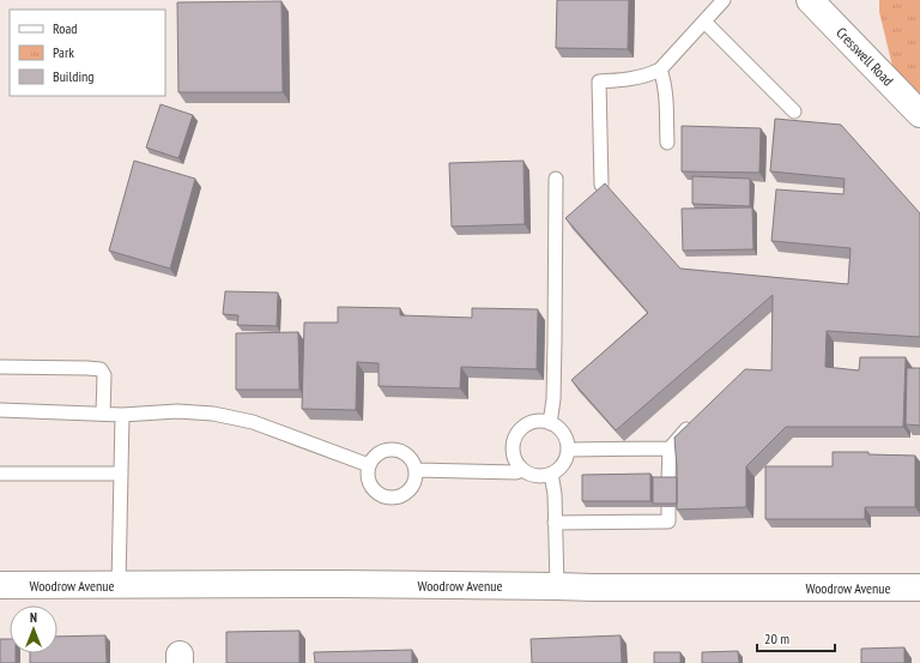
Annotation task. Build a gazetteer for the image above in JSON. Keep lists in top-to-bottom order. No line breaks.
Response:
{"streets":{"main road":["Cresswell Road","Woodrow Avenue"]},"legend":["Road","Park","Building"],"scale_bar":"20 m","north":"top"}
